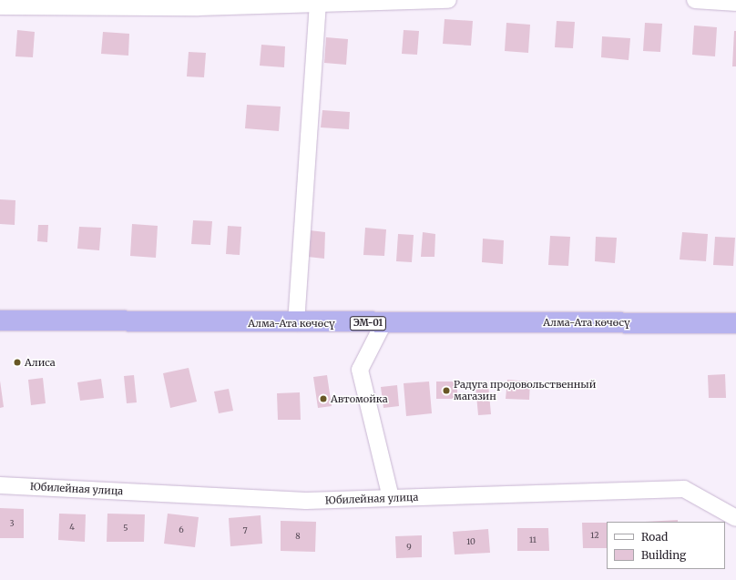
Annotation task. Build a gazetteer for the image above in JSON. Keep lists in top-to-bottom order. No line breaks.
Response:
{"streets":{"highway":["Алма-Ата көчөсү","ЭМ-01"],"street":["Юбилейная улица"]},"places":["Алиса","Радуга продовольственный магазин","Автомойка"],"house_numbers":["3","4","5","6","7","12","8","11","10","9"],"legend":["Road","Building"]}
